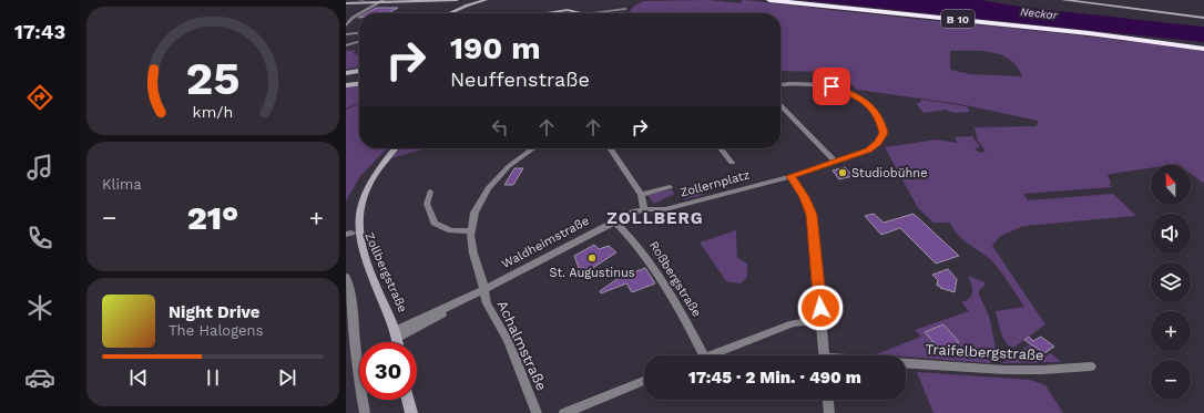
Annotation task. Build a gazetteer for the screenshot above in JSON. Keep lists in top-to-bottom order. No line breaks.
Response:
{"streets":{"highway":["B 10"],"main road":["Zollbergstraße"],"street":["Zollernplatz","Waldheimstraße","Roßbergstraße","Achalmstraße","Traifelbergstraße"]},"crossings":[["Zollernplatz","Waldheimstraße"],["Waldheimstraße","Zollbergstraße"],["Waldheimstraße","Roßbergstraße"],["Waldheimstraße","Achalmstraße"]],"districts":["ZOLLBERG"],"water":["Neckar"],"places":["Studiobühne","St. Augustinus"],"north":"top","page":{"tabs":"17:43","turn":["190 m","Neuffenstraße"],"tile":"Klima","map_buttons":["+","−"],"heat":["−","21°","+"],"song":["Night Drive","The Halogens"],"limit":"30","trip":"17:45 · 2 Min. · 490 m","gauge":["25","km/h"]}}
